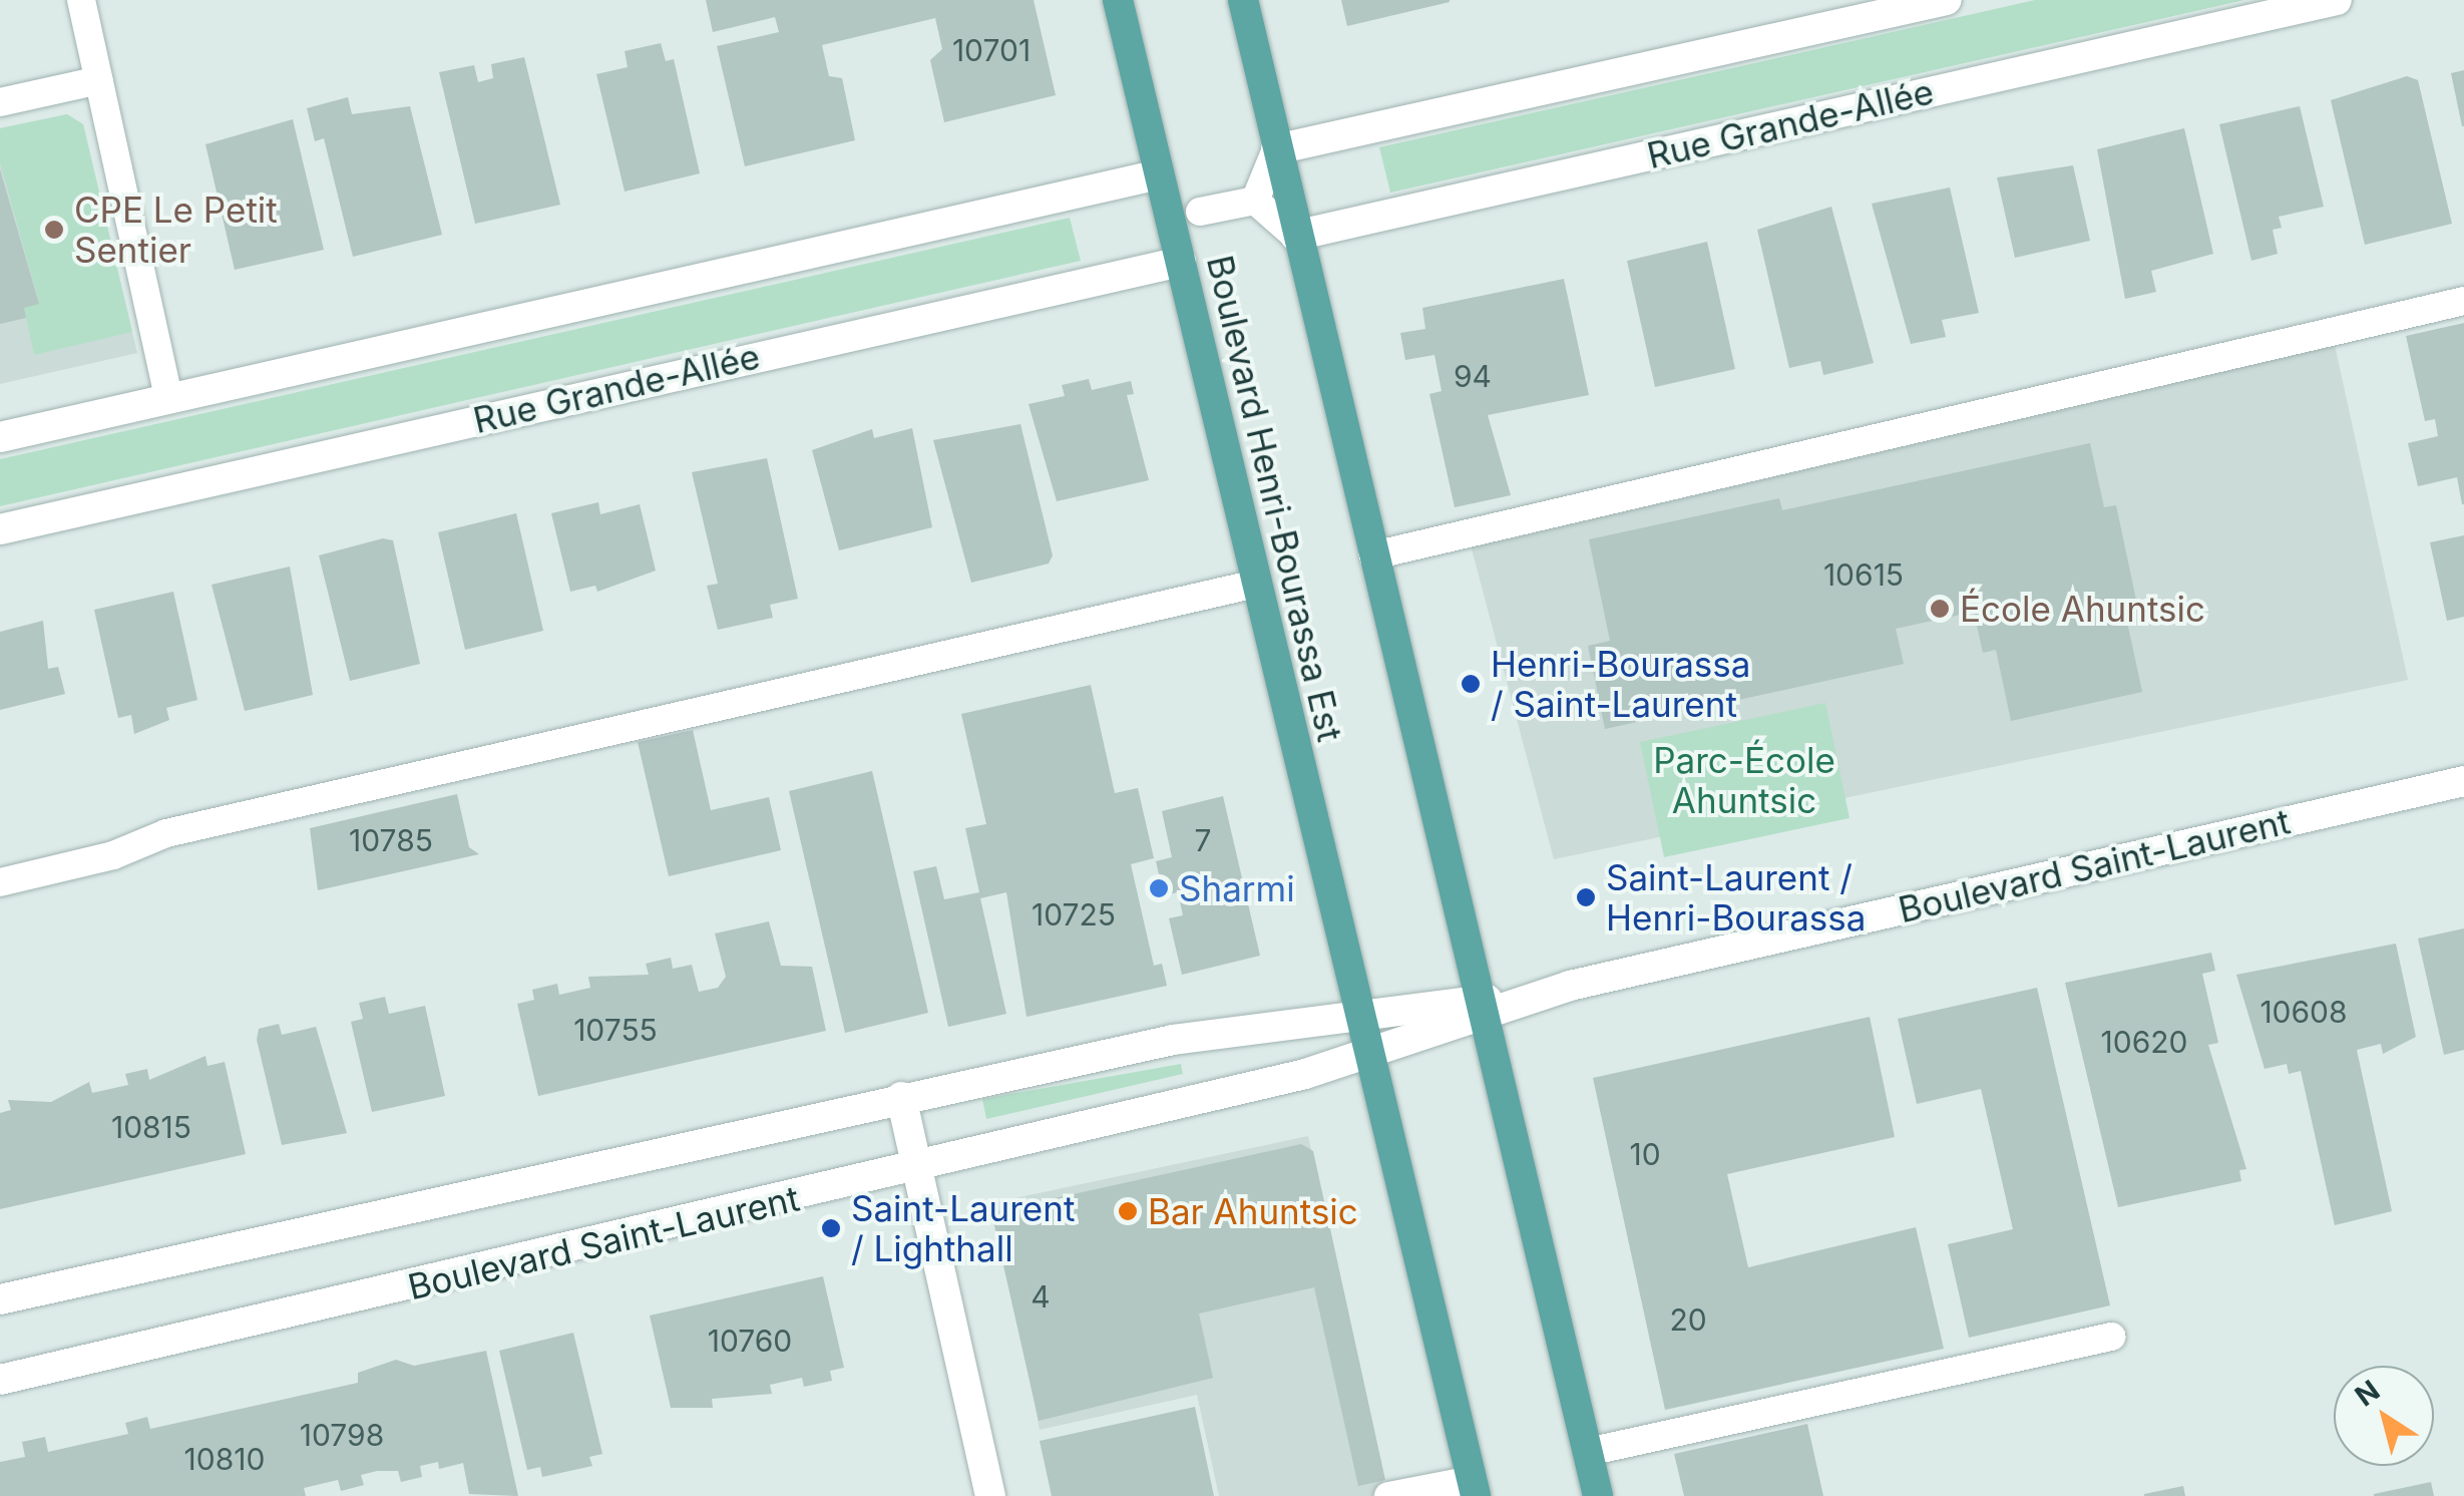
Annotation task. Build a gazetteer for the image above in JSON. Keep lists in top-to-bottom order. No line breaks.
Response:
{"streets":{"main road":["Boulevard Henri-Bourassa Est"],"street":["Rue Grande-Allée","Boulevard Saint-Laurent"]},"crossings":[["Rue Grande-Allée","Boulevard Henri-Bourassa Est"],["Boulevard Henri-Bourassa Est","Boulevard Saint-Laurent"]],"parks":["Parc-École Ahuntsic"],"places":["CPE Le Petit Sentier","École Ahuntsic","Henri-Bourassa / Saint-Laurent","Sharmi","Saint-Laurent / Henri-Bourassa","Bar Ahuntsic","Saint-Laurent / Lighthall"],"house_numbers":["10701","94","10615","10785","7","10725","10608","10755","10620","10815","10","4","20","10760","10798","10810"],"north":"top left"}
